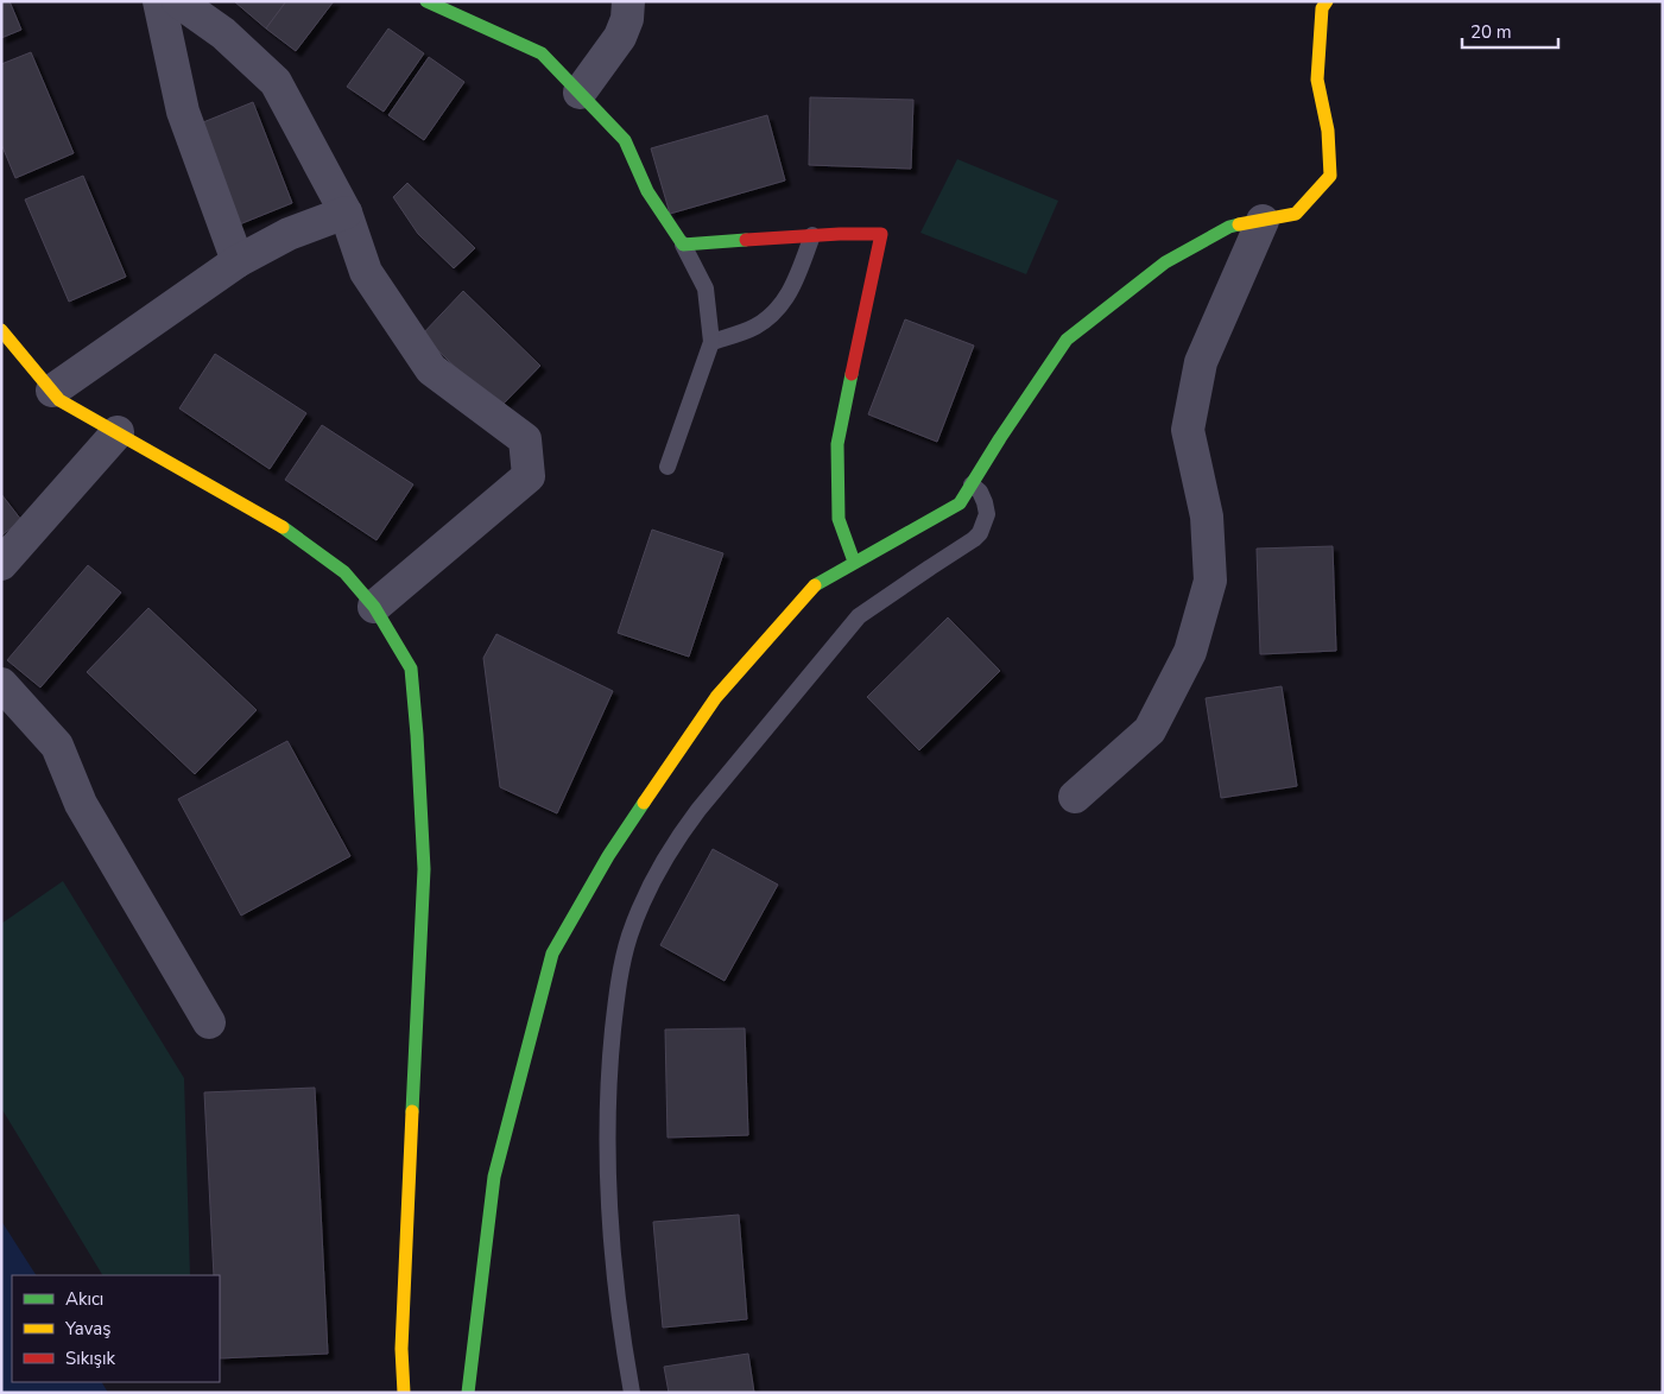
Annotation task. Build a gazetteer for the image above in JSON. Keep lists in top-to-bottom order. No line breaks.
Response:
{"legend":["Akıcı","Yavaş","Sıkışık"],"scale_bar":"20 m"}
